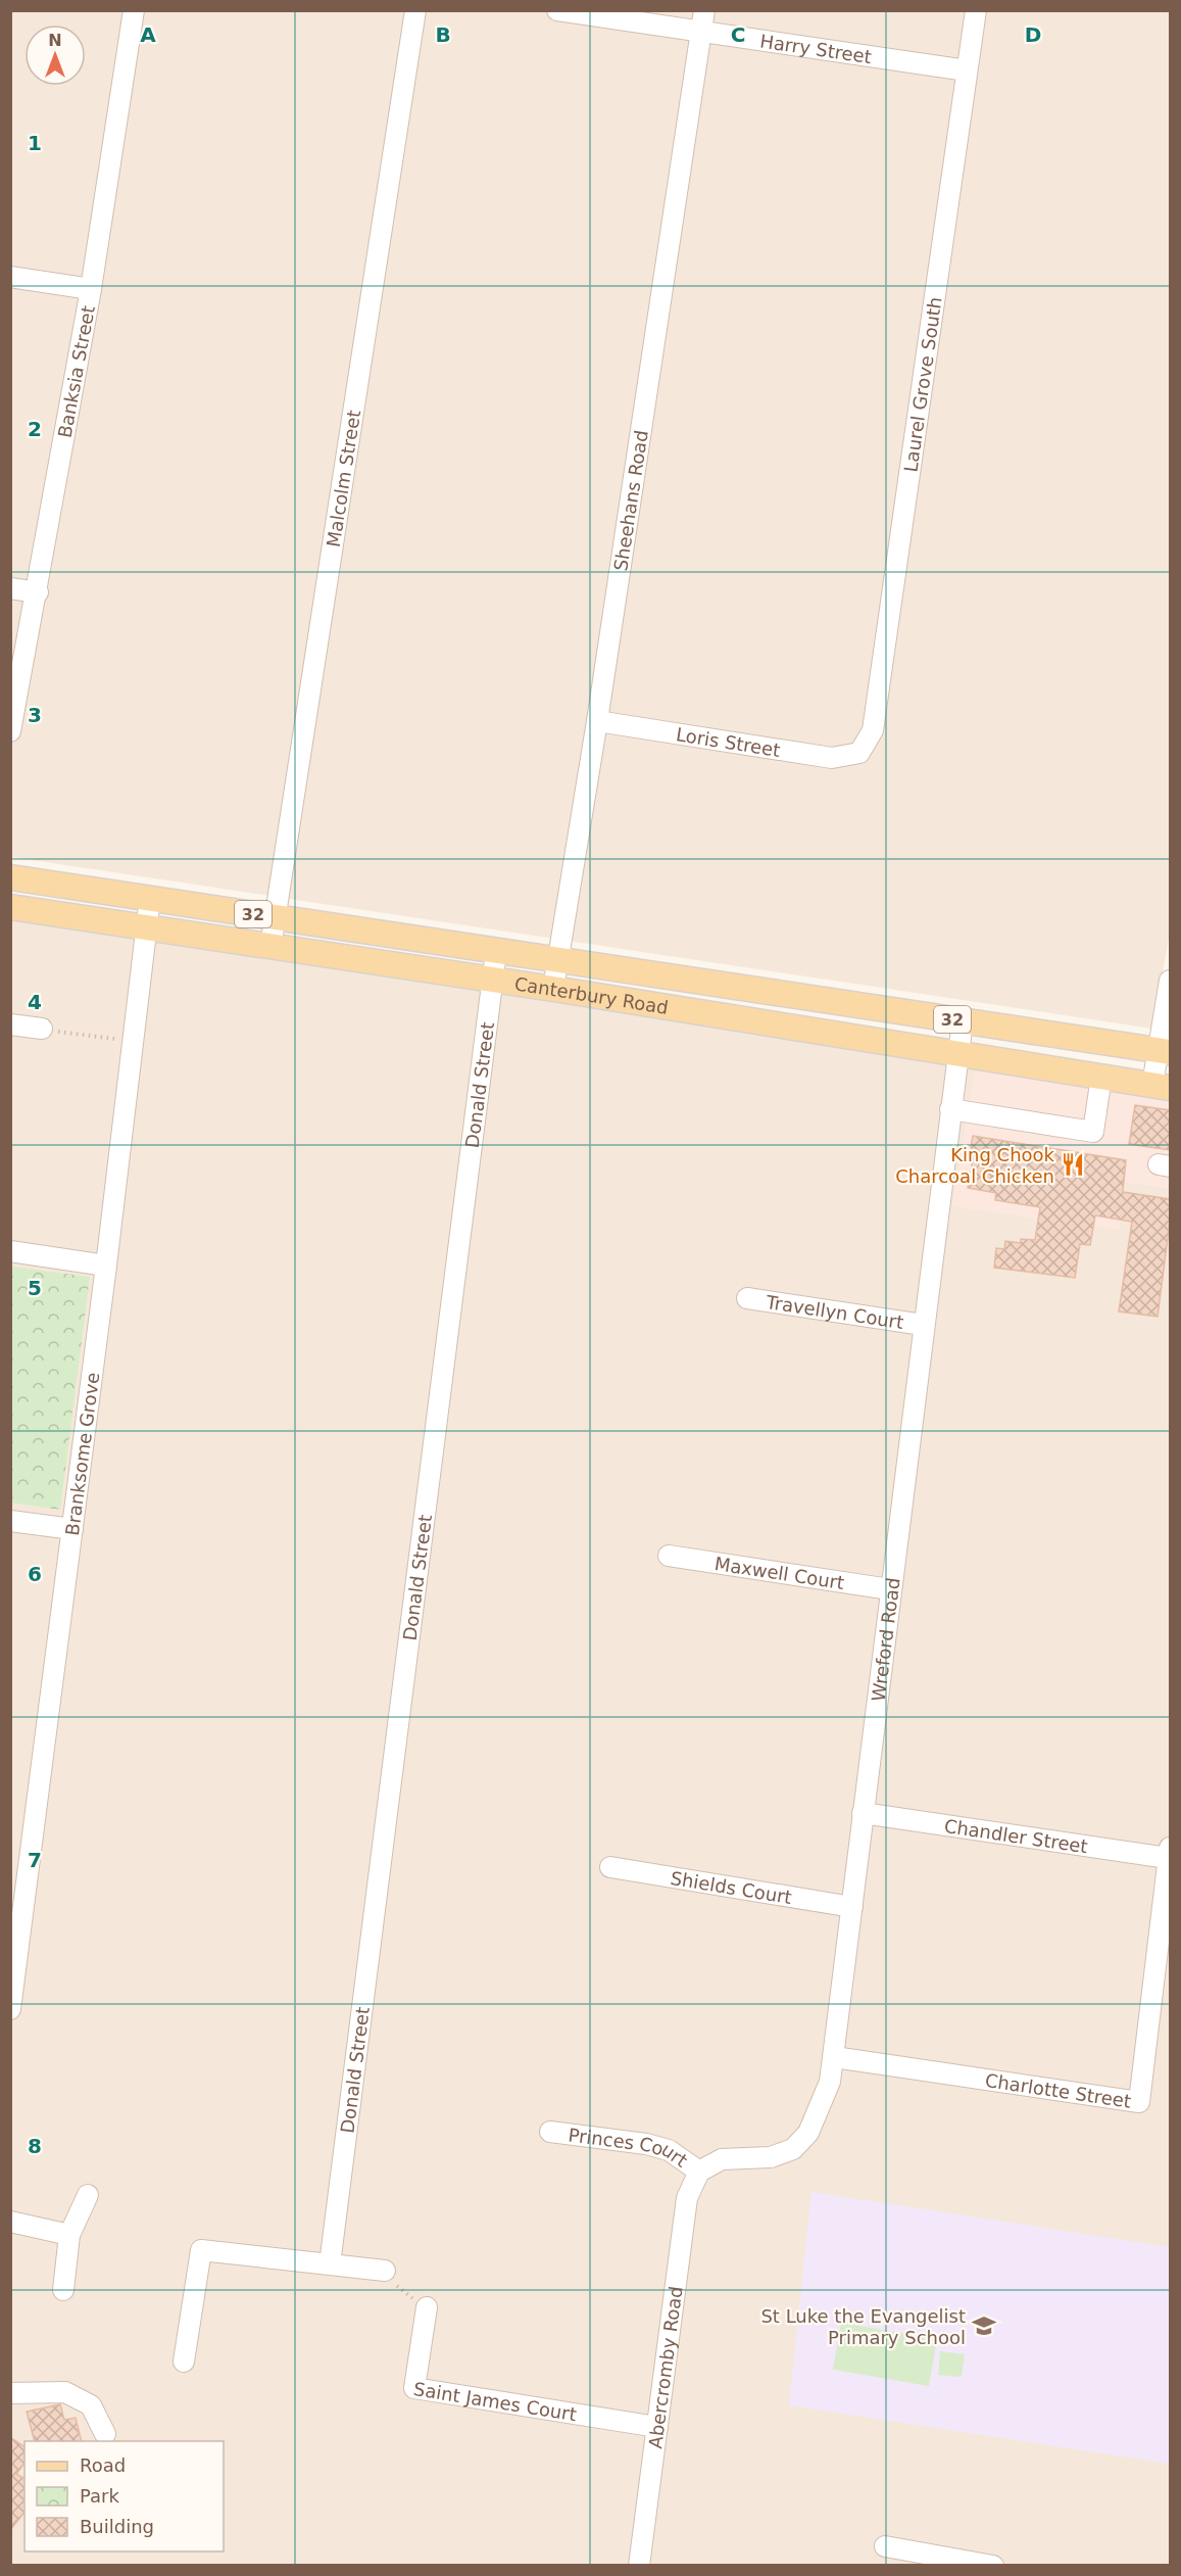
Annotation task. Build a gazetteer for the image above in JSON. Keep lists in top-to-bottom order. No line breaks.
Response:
{"streets":{"main road":["32","Canterbury Road"],"street":["Harry Street","Banksia Street","Laurel Grove South","Malcolm Street","Sheehans Road","Loris Street","Donald Street","Travellyn Court","Branksome Grove","Maxwell Court","Wreford Road","Chandler Street","Shields Court","Charlotte Street","Princes Court","Abercromby Road","Saint James Court"]},"crossings":[["Harry Street","Laurel Grove South"],["Harry Street","Sheehans Road"],["Laurel Grove South","Loris Street"],["Malcolm Street","Canterbury Road"],["Sheehans Road","Loris Street"],["Sheehans Road","Canterbury Road"],["Canterbury Road","Donald Street"],["Canterbury Road","Branksome Grove"],["Canterbury Road","Wreford Road"],["Travellyn Court","Wreford Road"],["Maxwell Court","Wreford Road"],["Wreford Road","Chandler Street"],["Wreford Road","Shields Court"],["Wreford Road","Charlotte Street"],["Wreford Road","Princes Court"],["Wreford Road","Abercromby Road"],["Chandler Street","Charlotte Street"],["Princes Court","Abercromby Road"],["Abercromby Road","Saint James Court"]],"places":{"restaurant":["King Chook Charcoal Chicken"],"school or university":["St Luke the Evangelist Primary School"]},"legend":["Road","Park","Building"],"north":"top","grid":{"columns":["A","B","C","D"],"rows":["1","2","3","4","5","6","7","8"]}}
